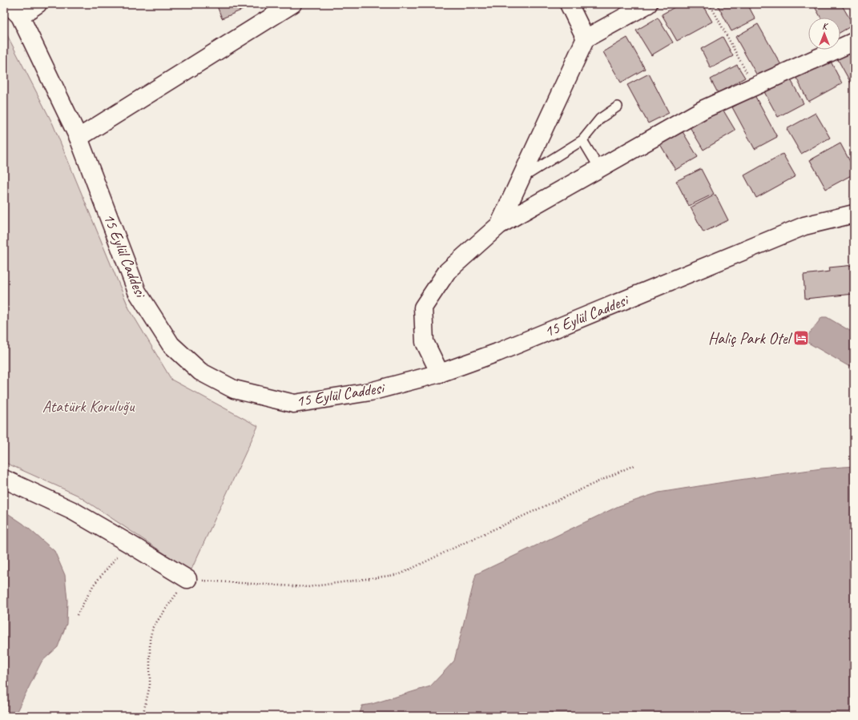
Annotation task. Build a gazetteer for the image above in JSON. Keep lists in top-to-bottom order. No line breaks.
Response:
{"streets":{"street":["15 Eylül Caddesi"]},"parks":["Atatürk Koruluğu"],"places":{"hotel":["Haliç Park Otel"]},"north":"top"}
